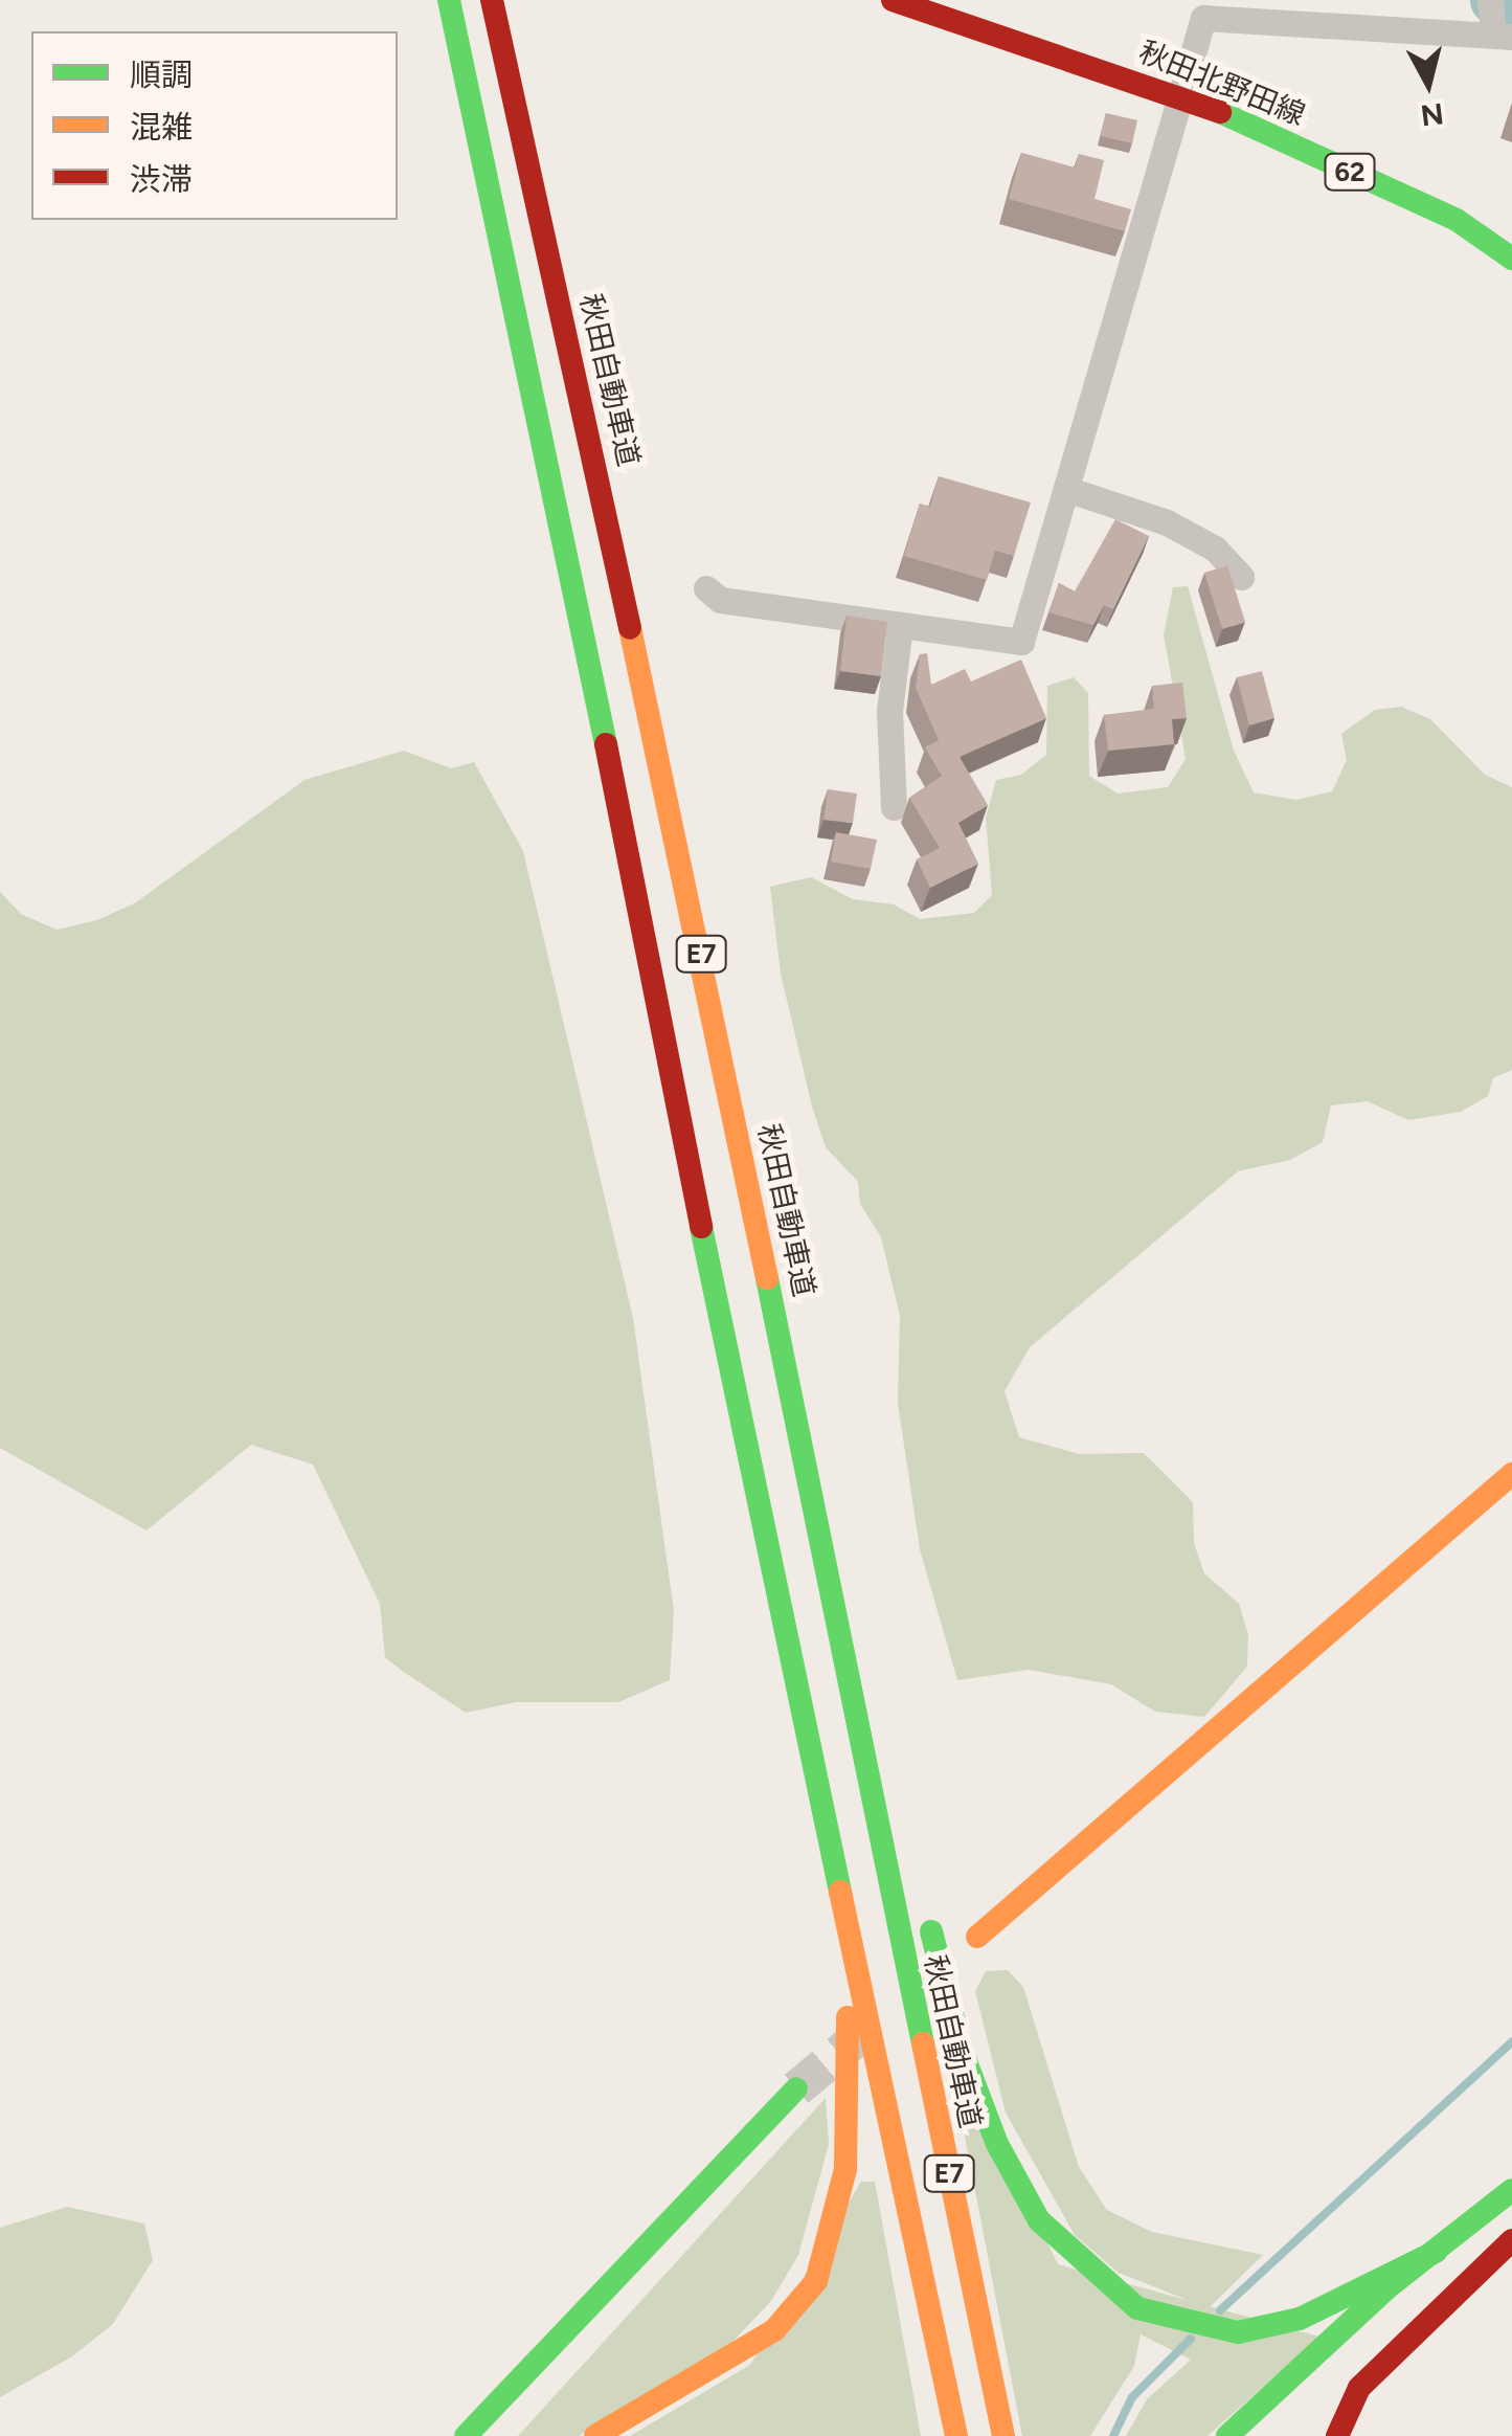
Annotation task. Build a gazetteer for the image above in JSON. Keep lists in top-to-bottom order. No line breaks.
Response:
{"streets":{"main road":["秋田北野田線","62","秋田自動車道","E7"]},"legend":["順調","混雑","渋滞"],"north":"bottom"}
